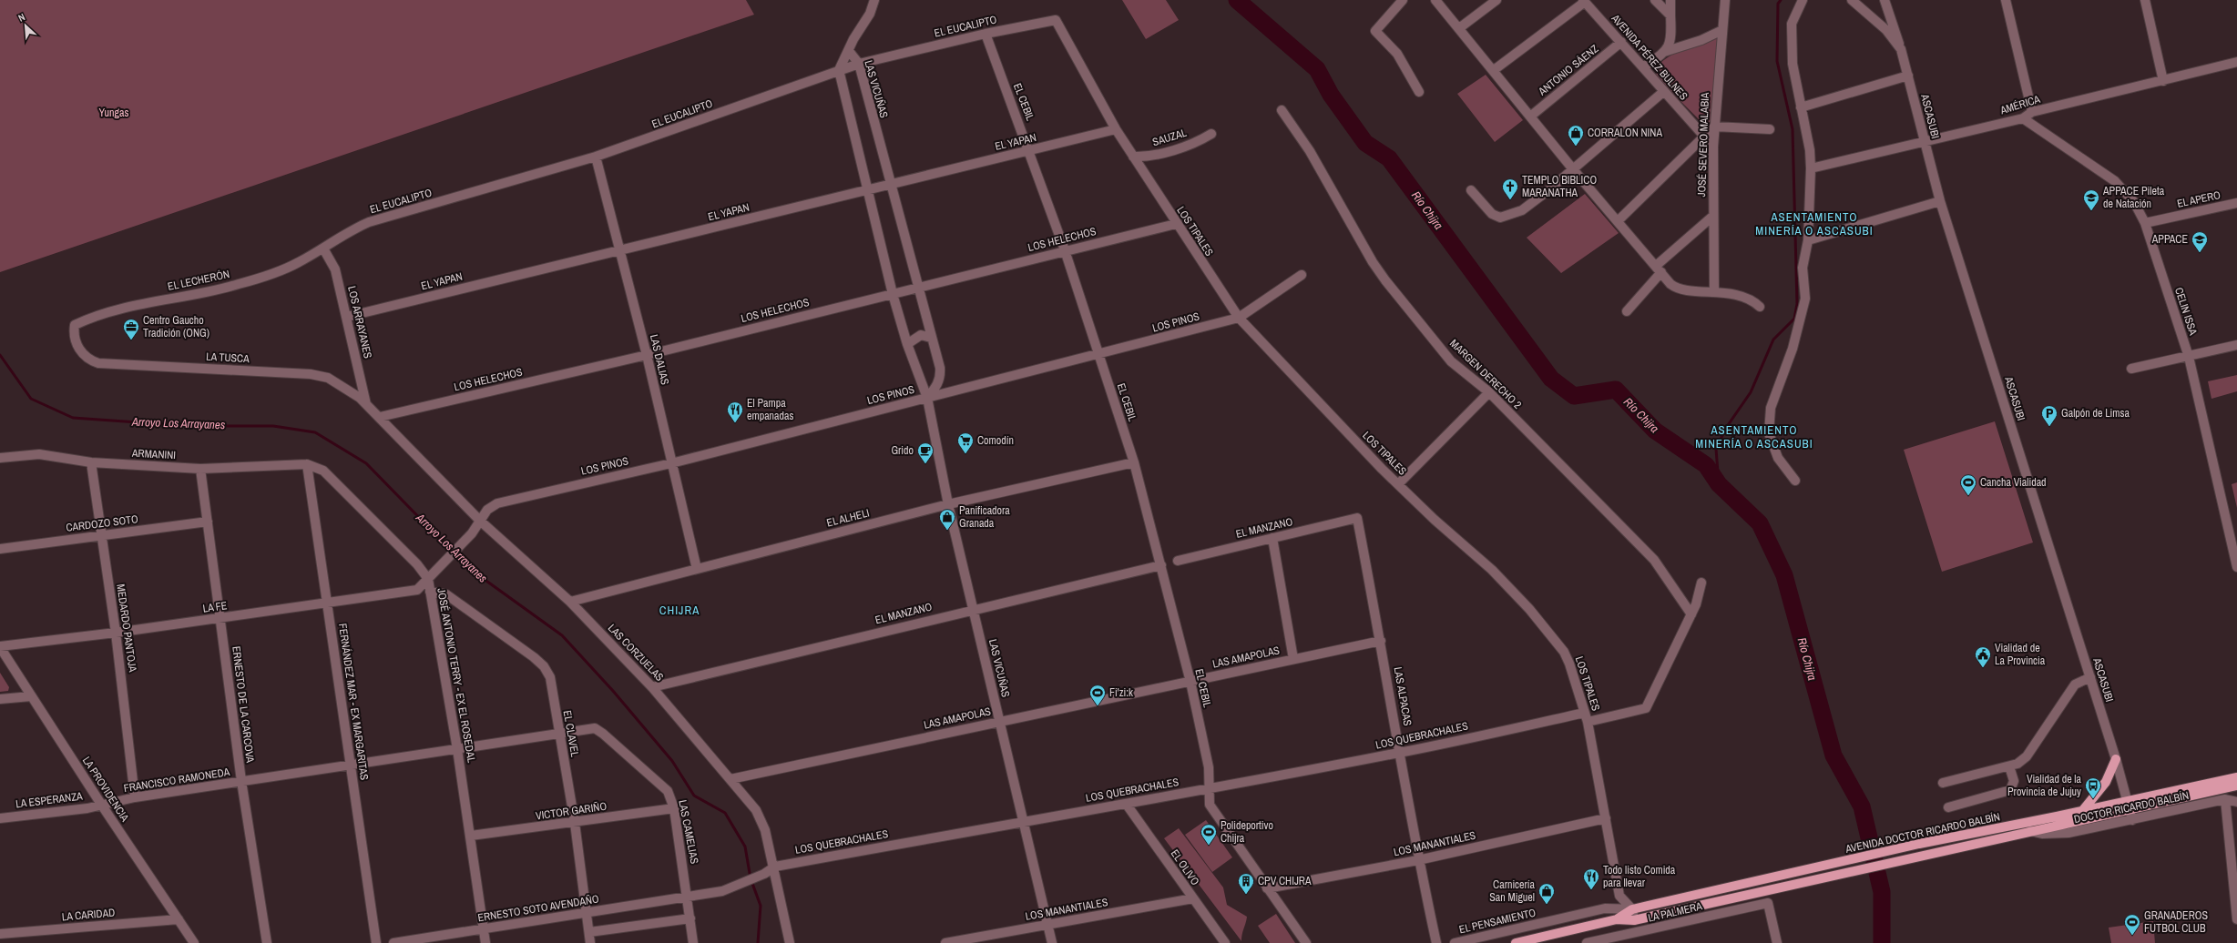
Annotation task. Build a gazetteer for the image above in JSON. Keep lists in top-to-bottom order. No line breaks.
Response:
{"streets":{"main road":["AVENIDA DOCTOR RICARDO BALBÍN"],"street":["EL EUCALIPTO","AVENIDA PÉREZ BULNES","ANTONIO SÁENZ","LAS VICUÑAS","EL CEBIL","AMÉRICA","ASCASUBI","SAUZAL","EL YAPAN","JOSÉ SEVERO MALABIA","EL APERO","LOS TIPALES","LOS HELECHOS","EL LECHERÓN","CELIN ISSA","LOS ARRAYANES","LOS PINOS","LA TUSCA","LAS DALIAS","MARGEN DERECHO 2","ARMANINI","EL ALHELI","CARDOZO SOTO","EL MANZANO","LA FE","MEDARDO PANTOJA","LAS CORZUELAS","LAS AMAPOLAS","JOSÉ ANTONIO TERRY - EX EL ROSEDAL","LAS ALPACAS","FERNÁNDEZ MAR - EX MARGARITAS","ERNESTO DE LA CARCOVA","EL CLAVEL","LOS QUEBRACHALES","FRANCISCO RAMONEDA","LA PROVIDENCIA","LA ESPERANZA","DOCTOR RICARDO BALBÍN","VICTOR GARIÑO","LAS CAMELIAS","LOS MANANTIALES","EL OLIVO","ERNESTO SOTO AVENDAÑO","LA PALMERA","LA CARIDAD","EL PENSAMIENTO"]},"crossings":[["EL EUCALIPTO","LAS VICUÑAS"],["EL EUCALIPTO","EL CEBIL"],["EL EUCALIPTO","LOS TIPALES"],["EL EUCALIPTO","EL LECHERÓN"],["EL EUCALIPTO","LOS ARRAYANES"],["EL EUCALIPTO","LAS DALIAS"],["AVENIDA PÉREZ BULNES","ANTONIO SÁENZ"],["AVENIDA PÉREZ BULNES","JOSÉ SEVERO MALABIA"],["LAS VICUÑAS","EL YAPAN"],["LAS VICUÑAS","LOS HELECHOS"],["LAS VICUÑAS","LOS PINOS"],["LAS VICUÑAS","EL ALHELI"],["LAS VICUÑAS","EL MANZANO"],["LAS VICUÑAS","LAS AMAPOLAS"],["LAS VICUÑAS","LOS QUEBRACHALES"],["LAS VICUÑAS","LOS MANANTIALES"],["EL CEBIL","EL YAPAN"],["EL CEBIL","LOS HELECHOS"],["EL CEBIL","LOS PINOS"],["EL CEBIL","EL ALHELI"],["EL CEBIL","EL MANZANO"],["EL CEBIL","LAS AMAPOLAS"],["EL CEBIL","LOS QUEBRACHALES"],["EL CEBIL","LOS MANANTIALES"],["AMÉRICA","ASCASUBI"],["AMÉRICA","CELIN ISSA"],["ASCASUBI","DOCTOR RICARDO BALBÍN"],["ASCASUBI","AVENIDA DOCTOR RICARDO BALBÍN"],["SAUZAL","LOS TIPALES"],["EL YAPAN","LOS TIPALES"],["EL YAPAN","LOS ARRAYANES"],["EL YAPAN","LAS DALIAS"],["EL APERO","CELIN ISSA"],["LOS TIPALES","LOS HELECHOS"],["LOS TIPALES","LOS PINOS"],["LOS TIPALES","LOS QUEBRACHALES"],["LOS TIPALES","AVENIDA DOCTOR RICARDO BALBÍN"],["LOS TIPALES","LOS MANANTIALES"],["LOS TIPALES","EL PENSAMIENTO"],["LOS HELECHOS","LA TUSCA"],["LOS HELECHOS","LAS DALIAS"],["EL LECHERÓN","LOS ARRAYANES"],["EL LECHERÓN","LA TUSCA"],["LOS ARRAYANES","LA TUSCA"],["LOS PINOS","LAS DALIAS"],["LOS PINOS","LA FE"],["LOS PINOS","LAS CORZUELAS"],["LA TUSCA","LAS CORZUELAS"],["LAS DALIAS","EL ALHELI"],["MARGEN DERECHO 2","LOS QUEBRACHALES"],["ARMANINI","MEDARDO PANTOJA"],["ARMANINI","JOSÉ ANTONIO TERRY - EX EL ROSEDAL"],["ARMANINI","FERNÁNDEZ MAR - EX MARGARITAS"],["ARMANINI","ERNESTO DE LA CARCOVA"],["EL ALHELI","LAS CORZUELAS"],["CARDOZO SOTO","MEDARDO PANTOJA"],["CARDOZO SOTO","ERNESTO DE LA CARCOVA"],["EL MANZANO","LAS CORZUELAS"],["EL MANZANO","LAS ALPACAS"],["LA FE","MEDARDO PANTOJA"],["LA FE","JOSÉ ANTONIO TERRY - EX EL ROSEDAL"],["LA FE","FERNÁNDEZ MAR - EX MARGARITAS"],["LA FE","ERNESTO DE LA CARCOVA"],["LA FE","LA PROVIDENCIA"],["MEDARDO PANTOJA","FRANCISCO RAMONEDA"],["LAS CORZUELAS","LAS AMAPOLAS"],["LAS CORZUELAS","LOS QUEBRACHALES"],["LAS AMAPOLAS","LAS ALPACAS"],["JOSÉ ANTONIO TERRY - EX EL ROSEDAL","FERNÁNDEZ MAR - EX MARGARITAS"],["JOSÉ ANTONIO TERRY - EX EL ROSEDAL","EL CLAVEL"],["JOSÉ ANTONIO TERRY - EX EL ROSEDAL","FRANCISCO RAMONEDA"],["JOSÉ ANTONIO TERRY - EX EL ROSEDAL","VICTOR GARIÑO"],["JOSÉ ANTONIO TERRY - EX EL ROSEDAL","ERNESTO SOTO AVENDAÑO"],["LAS ALPACAS","LOS QUEBRACHALES"],["LAS ALPACAS","LOS MANANTIALES"],["FERNÁNDEZ MAR - EX MARGARITAS","FRANCISCO RAMONEDA"],["ERNESTO DE LA CARCOVA","FRANCISCO RAMONEDA"],["EL CLAVEL","FRANCISCO RAMONEDA"],["EL CLAVEL","VICTOR GARIÑO"],["EL CLAVEL","LAS CAMELIAS"],["EL CLAVEL","ERNESTO SOTO AVENDAÑO"],["LOS QUEBRACHALES","LAS CAMELIAS"],["LOS QUEBRACHALES","EL OLIVO"],["LOS QUEBRACHALES","ERNESTO SOTO AVENDAÑO"],["FRANCISCO RAMONEDA","LA PROVIDENCIA"],["FRANCISCO RAMONEDA","LA ESPERANZA"],["FRANCISCO RAMONEDA","LAS CAMELIAS"],["LA PROVIDENCIA","LA ESPERANZA"],["LA PROVIDENCIA","LA CARIDAD"],["DOCTOR RICARDO BALBÍN","AVENIDA DOCTOR RICARDO BALBÍN"],["VICTOR GARIÑO","LAS CAMELIAS"],["LAS CAMELIAS","ERNESTO SOTO AVENDAÑO"],["AVENIDA DOCTOR RICARDO BALBÍN","EL PENSAMIENTO"],["LOS MANANTIALES","EL OLIVO"]],"districts":["ASENTAMIENTO MINERÍA O ASCASUBI","ASENTAMIENTO MINERÍA O ASCASUBI","CHIJRA"],"water":["Río Chijra","Arroyo Los Arrayanes"],"parks":["Yungas"],"places":{"shop":["CORRALON NINA","Panificadora Granada","Carnicería San Miguel"],"church":["TEMPLO BIBLICO MARANATHA"],"school or university":["APPACE Pileta de Natación","APPACE"],"office":["Centro Gaucho Tradición (ONG)"],"restaurant":["El Pampa empanadas","Todo listo Comida para llevar"],"parking":["Galpón de Limsa"],"supermarket":["Comodín"],"cafe":["Grido"],"sports":["Cancha Vialidad","Fi'zi:k","Polideportivo Chijra","GRANADEROS FUTBOL CLUB"],"public building":["Vialidad de La Provincia"],"bus stop":["Vialidad de la Provincia de Jujuy"],"building":["CPV CHIJRA"]},"north":"top left"}
